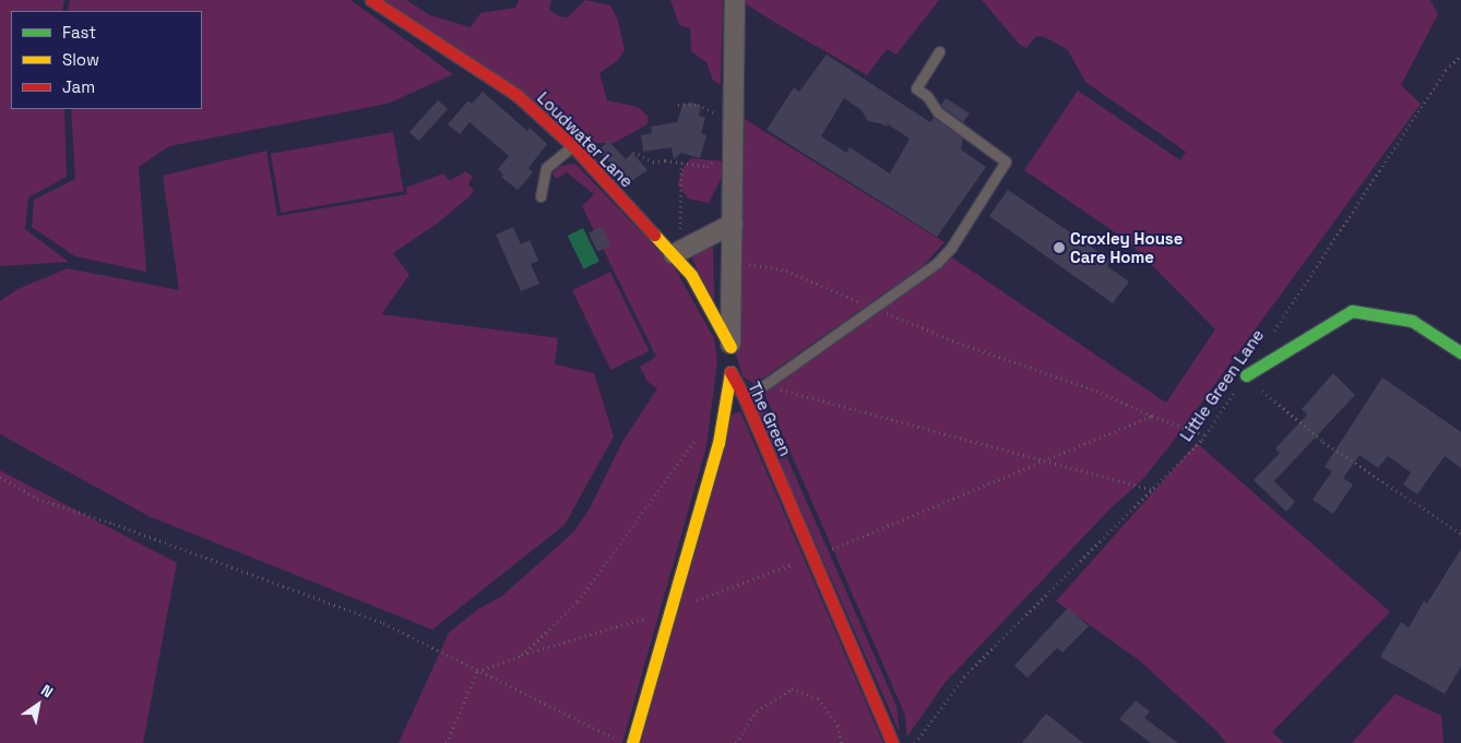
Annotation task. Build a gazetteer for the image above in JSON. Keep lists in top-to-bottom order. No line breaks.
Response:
{"streets":{"street":["Loudwater Lane","The Green"],"path":["Little Green Lane"]},"places":["Croxley House Care Home"],"legend":["Fast","Slow","Jam"],"north":"top right"}
